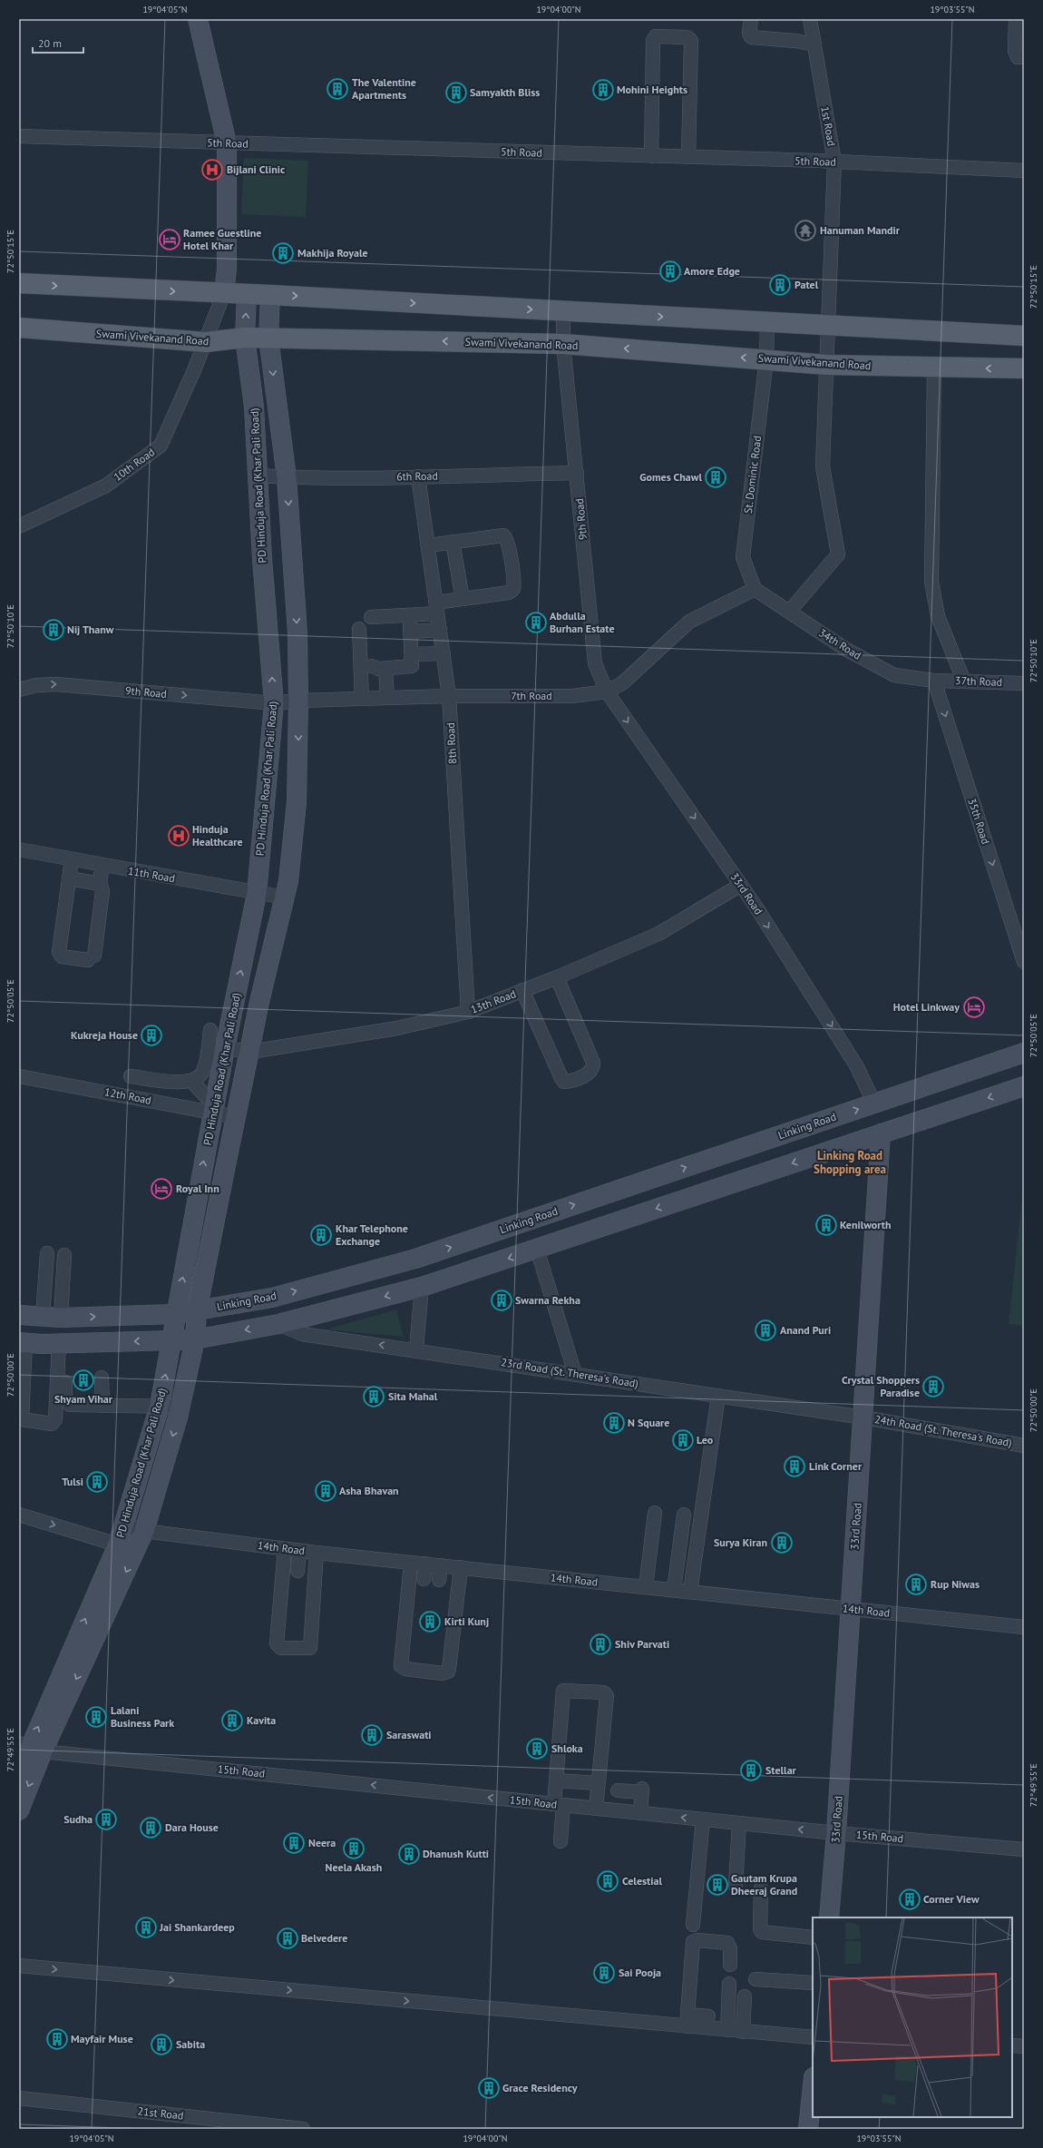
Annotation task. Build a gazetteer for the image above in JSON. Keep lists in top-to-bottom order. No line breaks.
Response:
{"streets":{"main road":["Swami Vivekanand Road"],"street":["1st Road","5th Road","10th Road","St. Dominic Road","6th Road","PD Hinduja Road (Khar Pali Road)","9th Road","34th Road","37th Road","7th Road","8th Road","35th Road","11th Road","33rd Road","13th Road","12th Road","Linking Road","23rd Road (St. Theresa's Road)","24th Road (St. Theresa's Road)","14th Road","15th Road","21st Road"]},"crossings":[["1st Road","5th Road"],["1st Road","Swami Vivekanand Road"],["1st Road","34th Road"],["Swami Vivekanand Road","10th Road"],["Swami Vivekanand Road","St. Dominic Road"],["Swami Vivekanand Road","PD Hinduja Road (Khar Pali Road)"],["Swami Vivekanand Road","9th Road"],["St. Dominic Road","34th Road"],["St. Dominic Road","7th Road"],["6th Road","PD Hinduja Road (Khar Pali Road)"],["6th Road","9th Road"],["6th Road","8th Road"],["PD Hinduja Road (Khar Pali Road)","9th Road"],["PD Hinduja Road (Khar Pali Road)","7th Road"],["PD Hinduja Road (Khar Pali Road)","11th Road"],["PD Hinduja Road (Khar Pali Road)","13th Road"],["PD Hinduja Road (Khar Pali Road)","12th Road"],["PD Hinduja Road (Khar Pali Road)","Linking Road"],["PD Hinduja Road (Khar Pali Road)","14th Road"],["PD Hinduja Road (Khar Pali Road)","15th Road"],["9th Road","7th Road"],["9th Road","33rd Road"],["34th Road","37th Road"],["34th Road","7th Road"],["34th Road","35th Road"],["37th Road","35th Road"],["7th Road","8th Road"],["7th Road","33rd Road"],["8th Road","13th Road"],["33rd Road","13th Road"],["33rd Road","Linking Road"],["33rd Road","23rd Road (St. Theresa's Road)"],["33rd Road","24th Road (St. Theresa's Road)"],["33rd Road","14th Road"],["33rd Road","15th Road"],["23rd Road (St. Theresa's Road)","24th Road (St. Theresa's Road)"]],"one_way":["9th Road","35th Road","33rd Road","15th Road"],"districts":["Linking Road Shopping area"],"places":{"building":["The Valentine Apartments","Mohini Heights","Samyakth Bliss","Makhija Royale","Amore Edge","Patel","Gomes Chawl","Abdulla Burhan Estate","Nij Thanw","Kukreja House","Kenilworth","Khar Telephone Exchange","Swarna Rekha","Anand Puri","Shyam Vihar","Crystal Shoppers Paradise","Sita Mahal","N Square","Leo","Link Corner","Tulsi","Asha Bhavan","Surya Kiran","Rup Niwas","Kirti Kunj","Shiv Parvati","Lalani Business Park","Kavita","Saraswati","Shloka","Stellar","Sudha","Dara House","Neera","Neela Akash","Dhanush Kutti","Celestial","Gautam Krupa Dheeraj Grand","Corner View","Jai Shankardeep","Belvedere","Sai Pooja","Mayfair Muse","Sabita","Grace Residency"],"hospital":["Bijlani Clinic","Hinduja Healthcare"],"temple":["Hanuman Mandir"],"hotel":["Ramee Guestline Hotel Khar","Hotel Linkway","Royal Inn"]},"scale_bar":"20 m","coordinates":["19°04'05\"N","19°04'00\"N","19°03'55\"N","72°50'15\"E","72°50'10\"E","72°50'05\"E","72°50'00\"E","72°49'55\"E"]}
